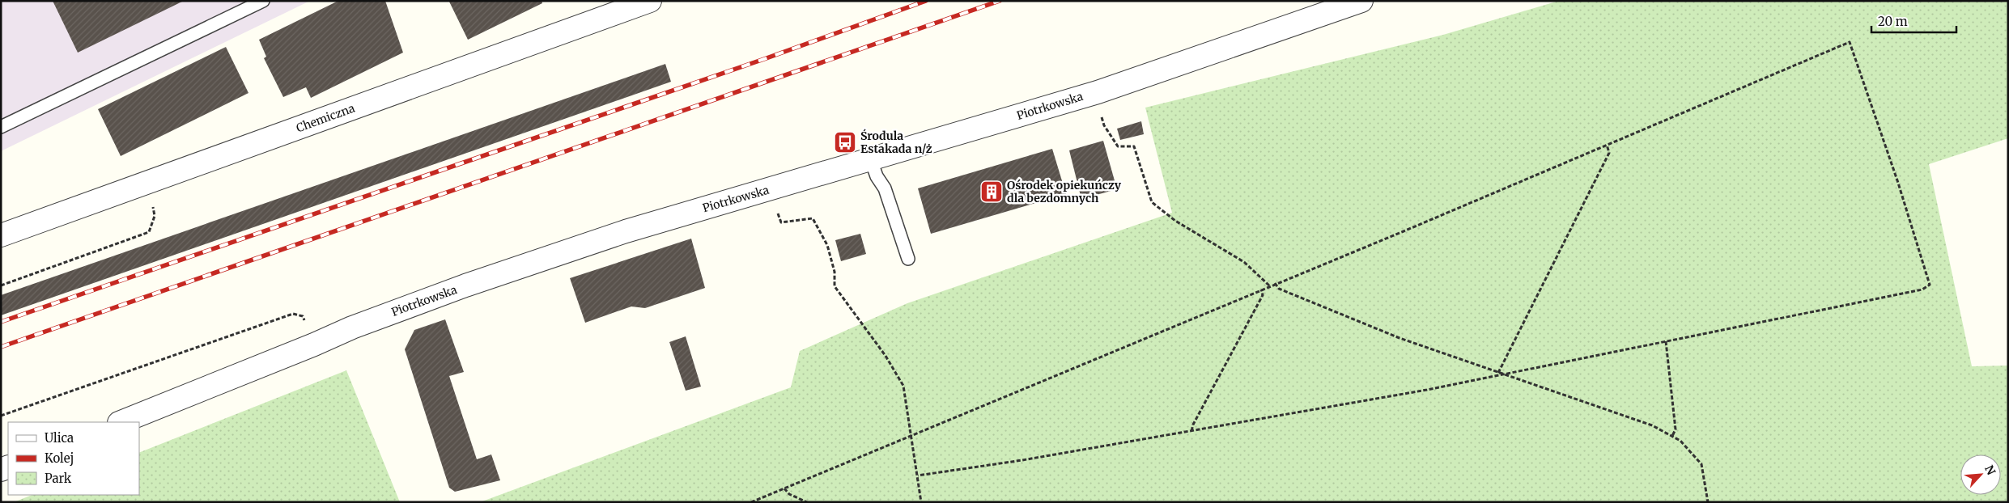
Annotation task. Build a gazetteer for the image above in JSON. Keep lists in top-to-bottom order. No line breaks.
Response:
{"streets":{"street":["Piotrkowska","Chemiczna"]},"places":{"bus stop":["Środula Estakada n/ż"],"building":["Ośrodek opiekuńczy dla bezdomnych"]},"legend":["Ulica","Kolej","Park"],"scale_bar":"20 m","north":"top right"}
